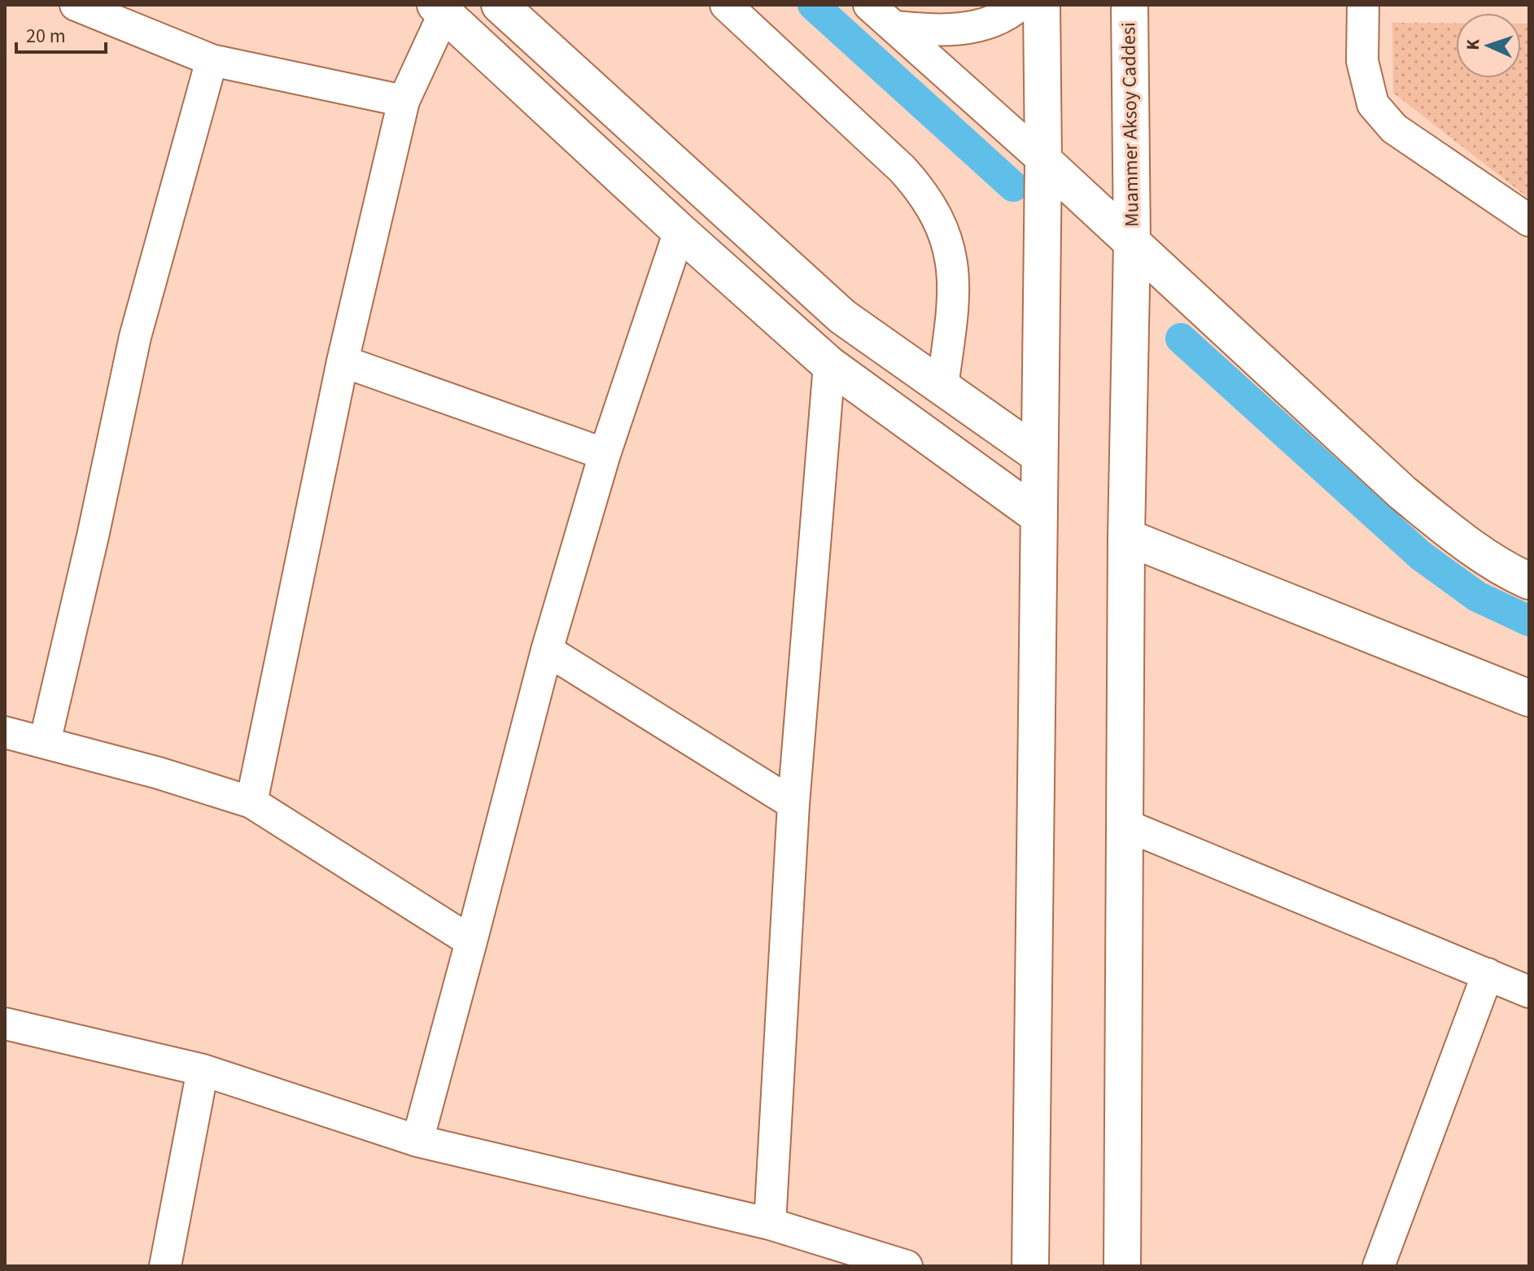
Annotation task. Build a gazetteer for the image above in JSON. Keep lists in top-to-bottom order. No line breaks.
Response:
{"streets":{"main road":["Muammer Aksoy Caddesi"]},"scale_bar":"20 m","north":"left"}
